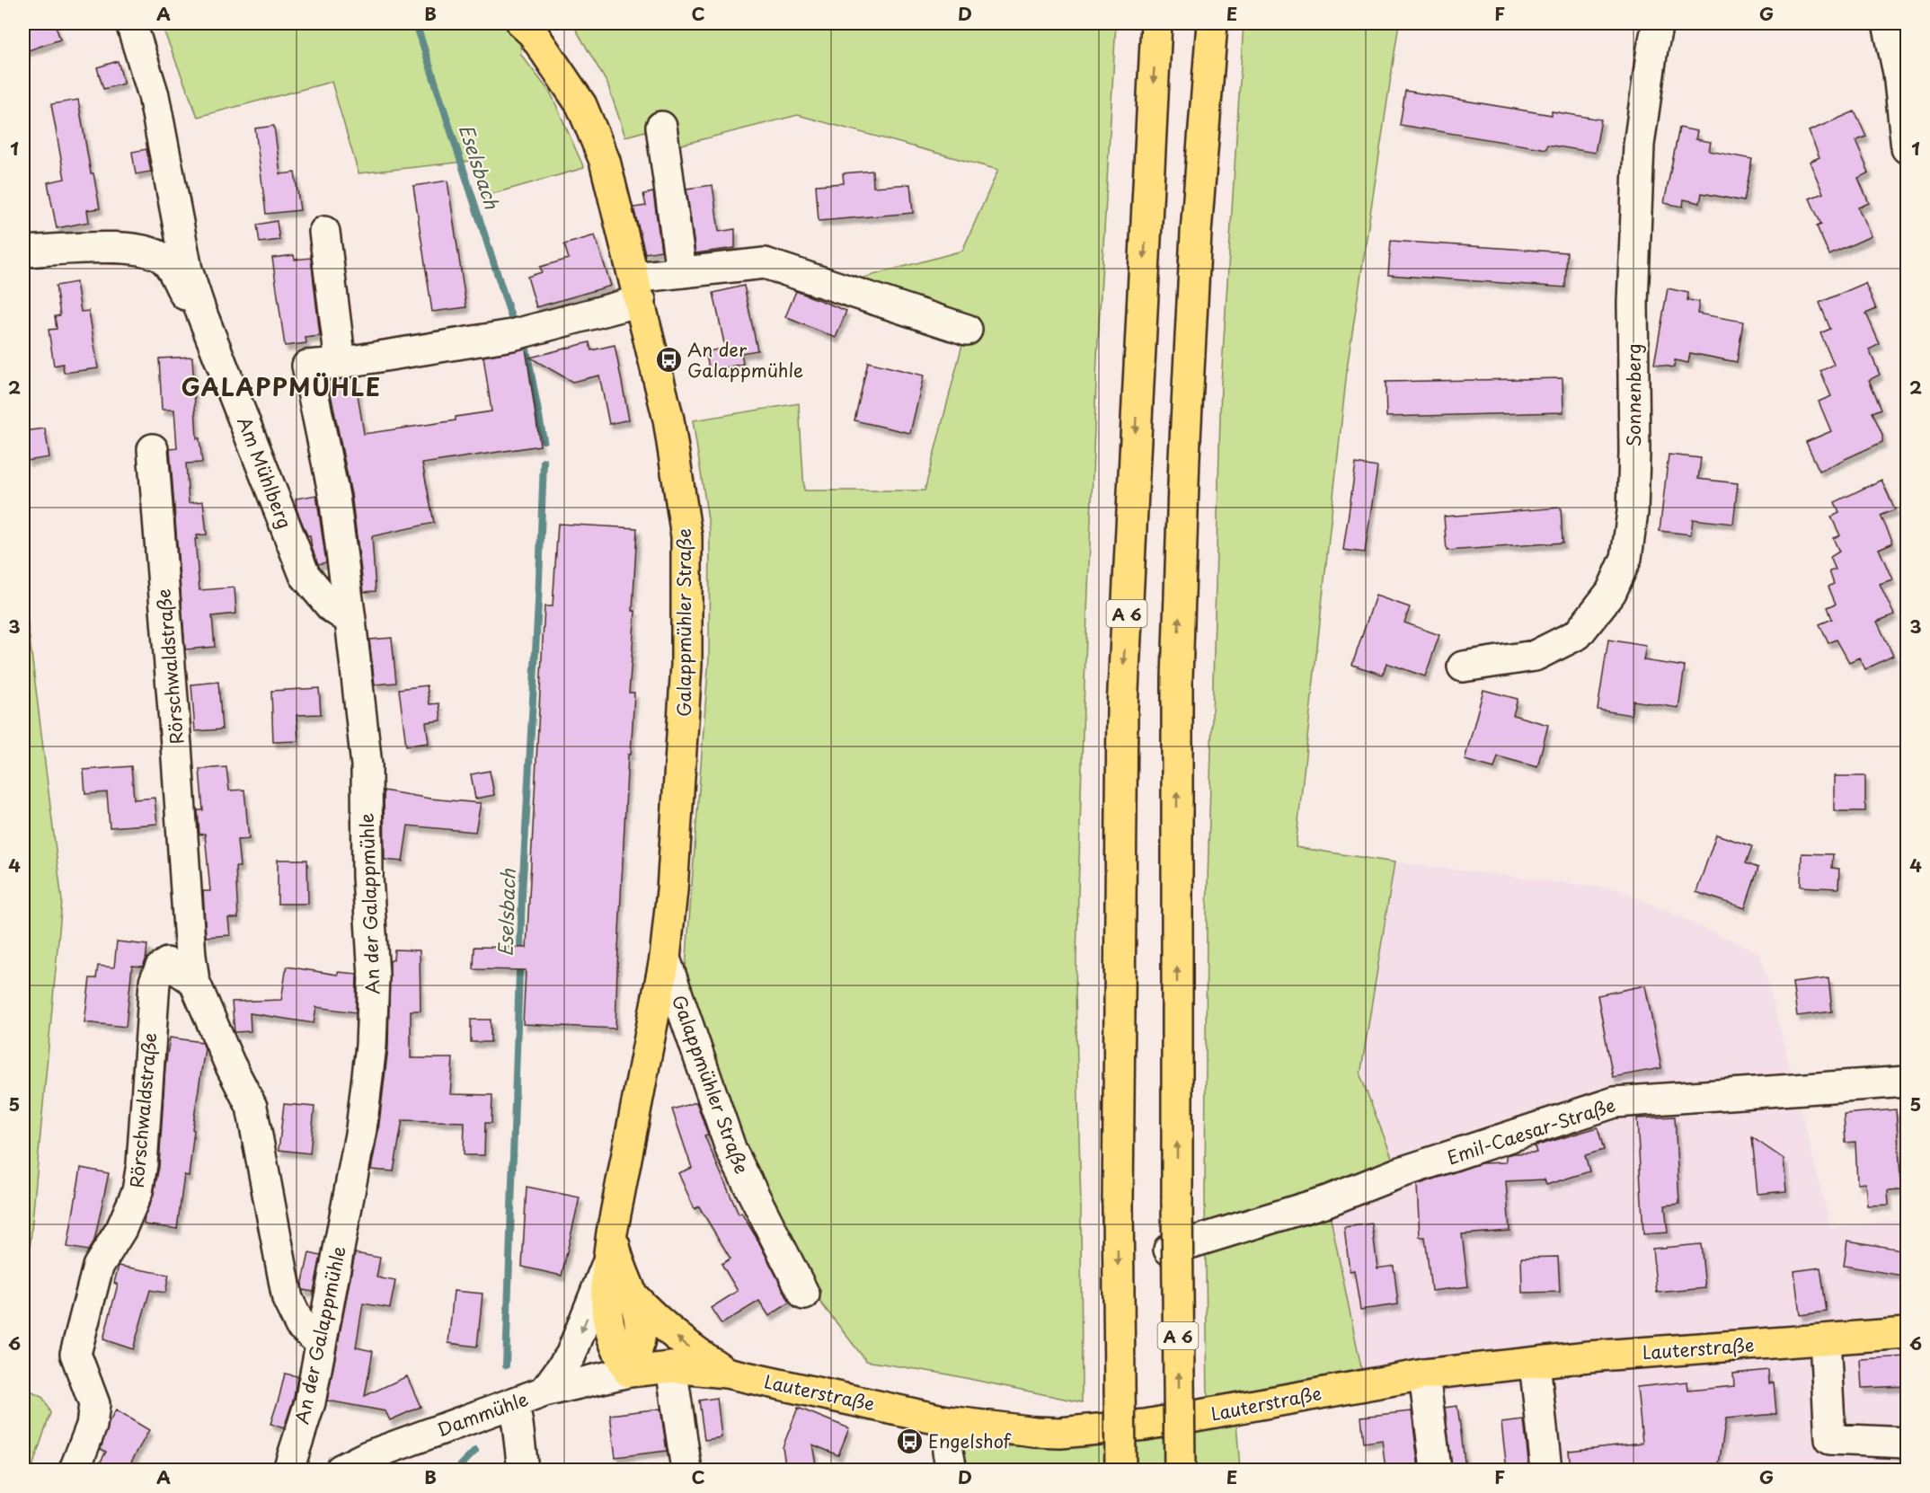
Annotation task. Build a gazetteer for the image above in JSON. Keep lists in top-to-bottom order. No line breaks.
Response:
{"streets":{"main road":["A 6","Galappmühler Straße","Lauterstraße"],"street":["Sonnenberg","Am Mühlberg","Rörschwaldstraße","An der Galappmühle","Emil-Caesar-Straße","Dammühle"]},"crossings":[["Am Mühlberg","An der Galappmühle"],["Galappmühler Straße","An der Galappmühle"],["Galappmühler Straße","Lauterstraße"],["Galappmühler Straße","Dammühle"],["Rörschwaldstraße","An der Galappmühle"],["Lauterstraße","Dammühle"]],"districts":["GALAPPMÜHLE"],"water":["Eselsbach"],"places":{"bus stop":["An der Galappmühle","Engelshof"]},"grid":{"columns":["A","B","C","D","E","F","G"],"rows":["1","2","3","4","5","6"]}}
